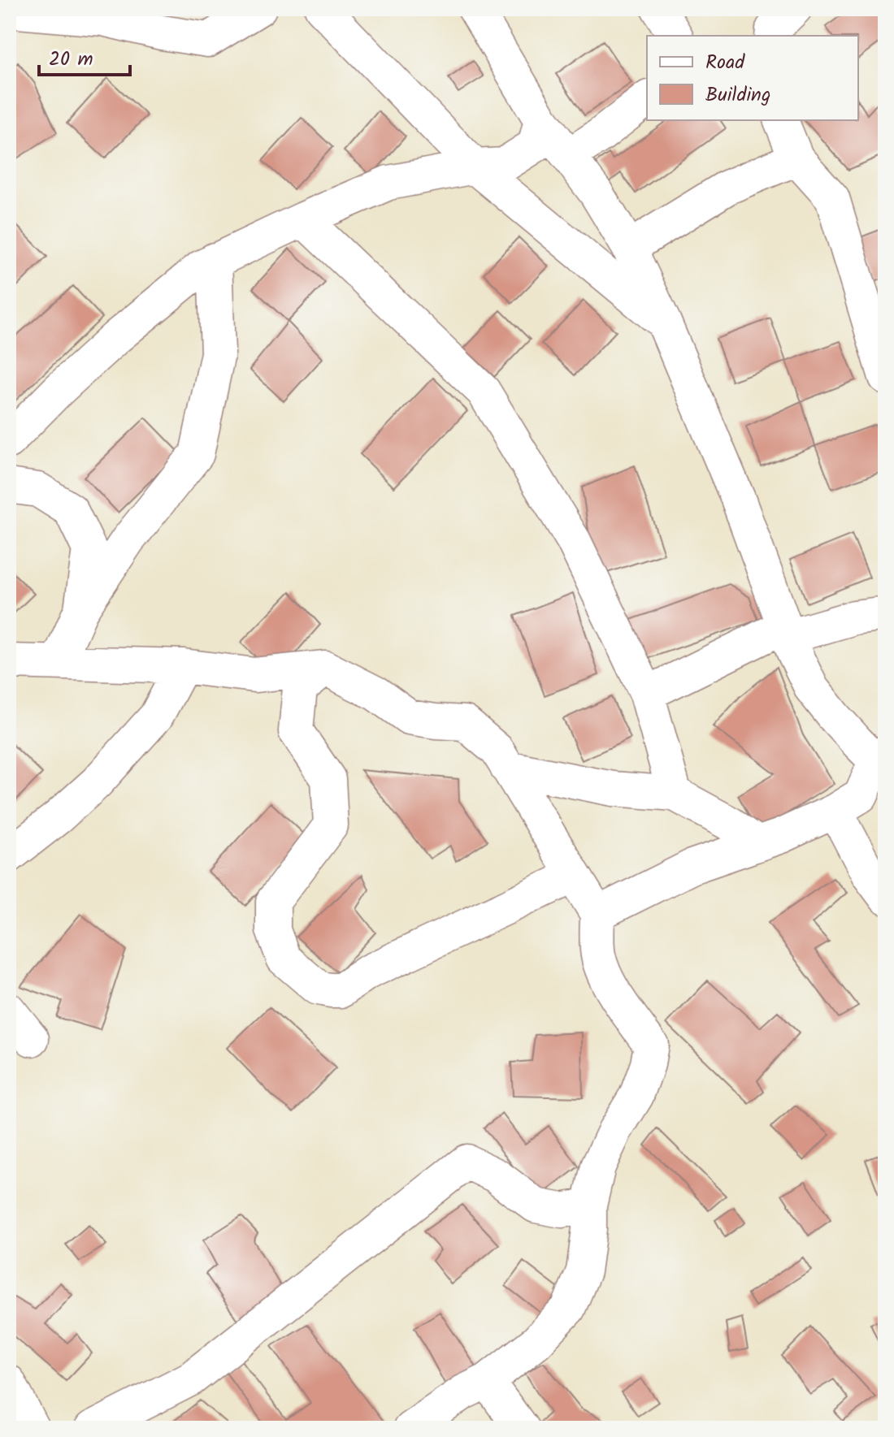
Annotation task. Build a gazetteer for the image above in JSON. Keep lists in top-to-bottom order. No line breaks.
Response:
{"legend":["Road","Building"],"scale_bar":"20 m"}
